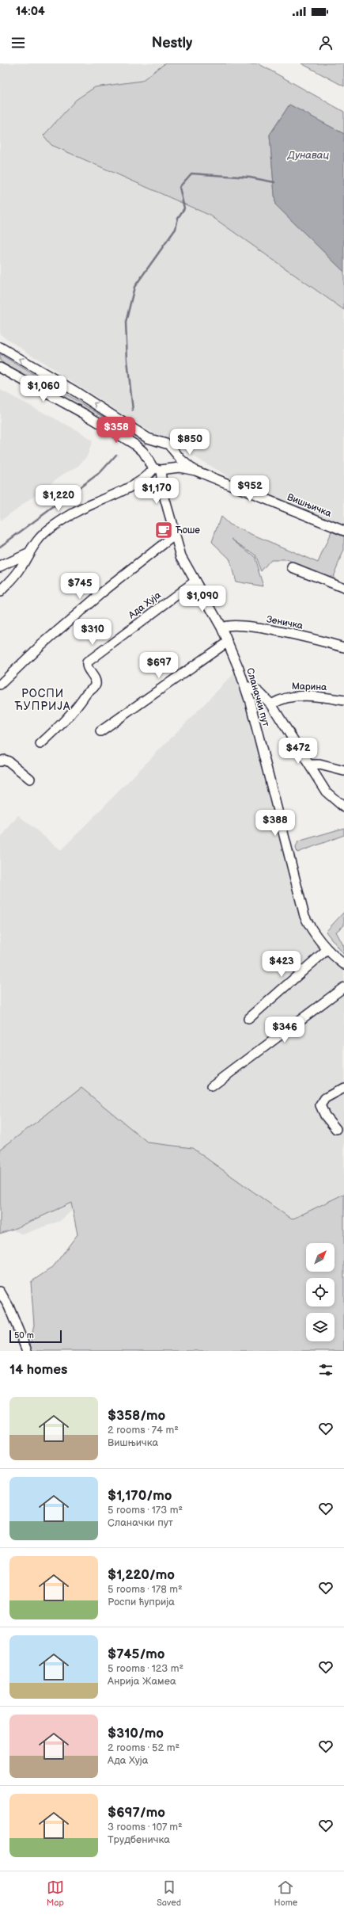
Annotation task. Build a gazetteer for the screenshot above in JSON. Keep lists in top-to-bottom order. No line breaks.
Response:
{"streets":{"street":["Вишњичка","Ада Хуја","Зеничка","Марина","Сланачки пут"]},"crossings":[["Вишњичка","Сланачки пут"],["Ада Хуја","Сланачки пут"],["Зеничка","Сланачки пут"]],"districts":["РОСПИ ЋУПРИЈА"],"water":["Дунавац"],"places":{"cafe":["Ћоше"]},"scale_bar":"50 m","north":"top right","page":{"status":"14:04","header":"Nestly","price":["$1,060","$358","$850","$952","$1,170","$1,220","$745","$1,090","$310","$697","$472","$388","$423","$346"],"scale":"50 m","heading":"14 homes","list":[{"name":"$358/mo","note":"2 rooms · 74 m² · Вишњичка"},{"name":"$1,170/mo","note":"5 rooms · 173 m² · Сланачки пут"},{"name":"$1,220/mo","note":"5 rooms · 178 m² · Роспи ћуприја"},{"name":"$745/mo","note":"5 rooms · 123 m² · Анрија Жамеа"},{"name":"$310/mo","note":"2 rooms · 52 m² · Ада Хуја"},{"name":"$697/mo","note":"3 rooms · 107 m² · Трудбеничка"}],"tabs":["Map","Saved","Home"]}}
